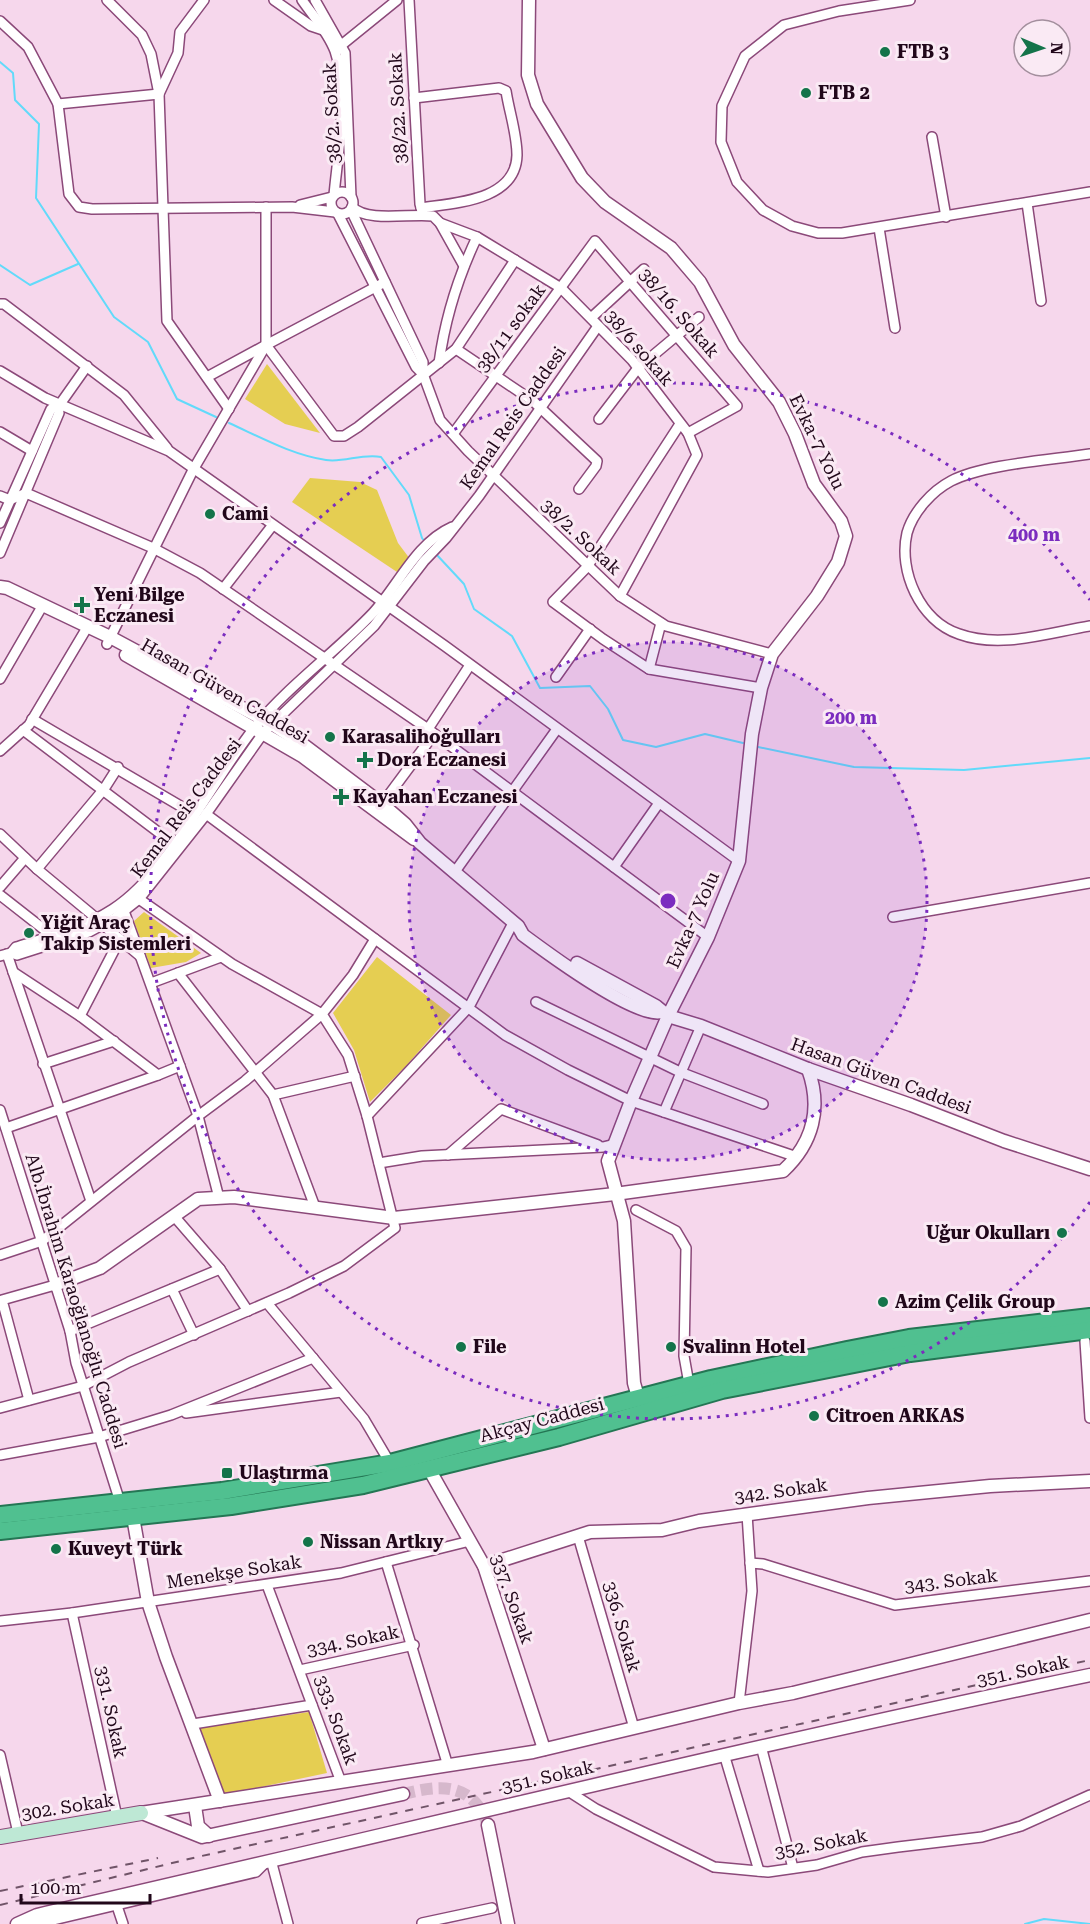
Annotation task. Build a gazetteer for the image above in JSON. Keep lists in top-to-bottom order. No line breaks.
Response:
{"streets":{"highway":["Akçay Caddesi"],"main road":["302. Sokak"],"street":["38/22. Sokak","38/2. Sokak","38/16. Sokak","38/11 sokak","38/6 sokak","Kemal Reis Caddesi","Evka-7 Yolu","Hasan Güven Caddesi","Alb.İbrahim Karaoğlanoğlu Caddesi","342. Sokak","Menekşe Sokak","343. Sokak","337. Sokak","336. Sokak","334. Sokak","351. Sokak","331. Sokak","333. Sokak","352. Sokak"]},"crossings":[["38/22. Sokak","38/6 sokak"],["38/2. Sokak","38/11 sokak"],["38/2. Sokak","Kemal Reis Caddesi"],["38/2. Sokak","Evka-7 Yolu"],["38/16. Sokak","38/11 sokak"],["38/16. Sokak","38/6 sokak"],["38/16. Sokak","Kemal Reis Caddesi"],["38/11 sokak","38/6 sokak"],["38/6 sokak","Kemal Reis Caddesi"],["Kemal Reis Caddesi","Hasan Güven Caddesi"],["Evka-7 Yolu","Hasan Güven Caddesi"],["Alb.İbrahim Karaoğlanoğlu Caddesi","Akçay Caddesi"],["Akçay Caddesi","337. Sokak"],["342. Sokak","337. Sokak"],["342. Sokak","336. Sokak"],["Menekşe Sokak","337. Sokak"],["Menekşe Sokak","331. Sokak"],["Menekşe Sokak","333. Sokak"],["334. Sokak","333. Sokak"],["351. Sokak","352. Sokak"],["331. Sokak","302. Sokak"]],"places":{"other":["FTB 3","FTB 2","Cami","Karasalihoğulları","Yiğit Araç Takip Sistemleri","Uğur Okulları","Azim Çelik Group","File","Svalinn Hotel","Citroen ARKAS","Nissan Artkıy","Kuveyt Türk"],"health":["Yeni Bilge Eczanesi","Dora Eczanesi","Kayahan Eczanesi"],"transit":["Ulaştırma"]},"scale_bar":"100 m","north":"right","rings":["400 m","200 m"]}
